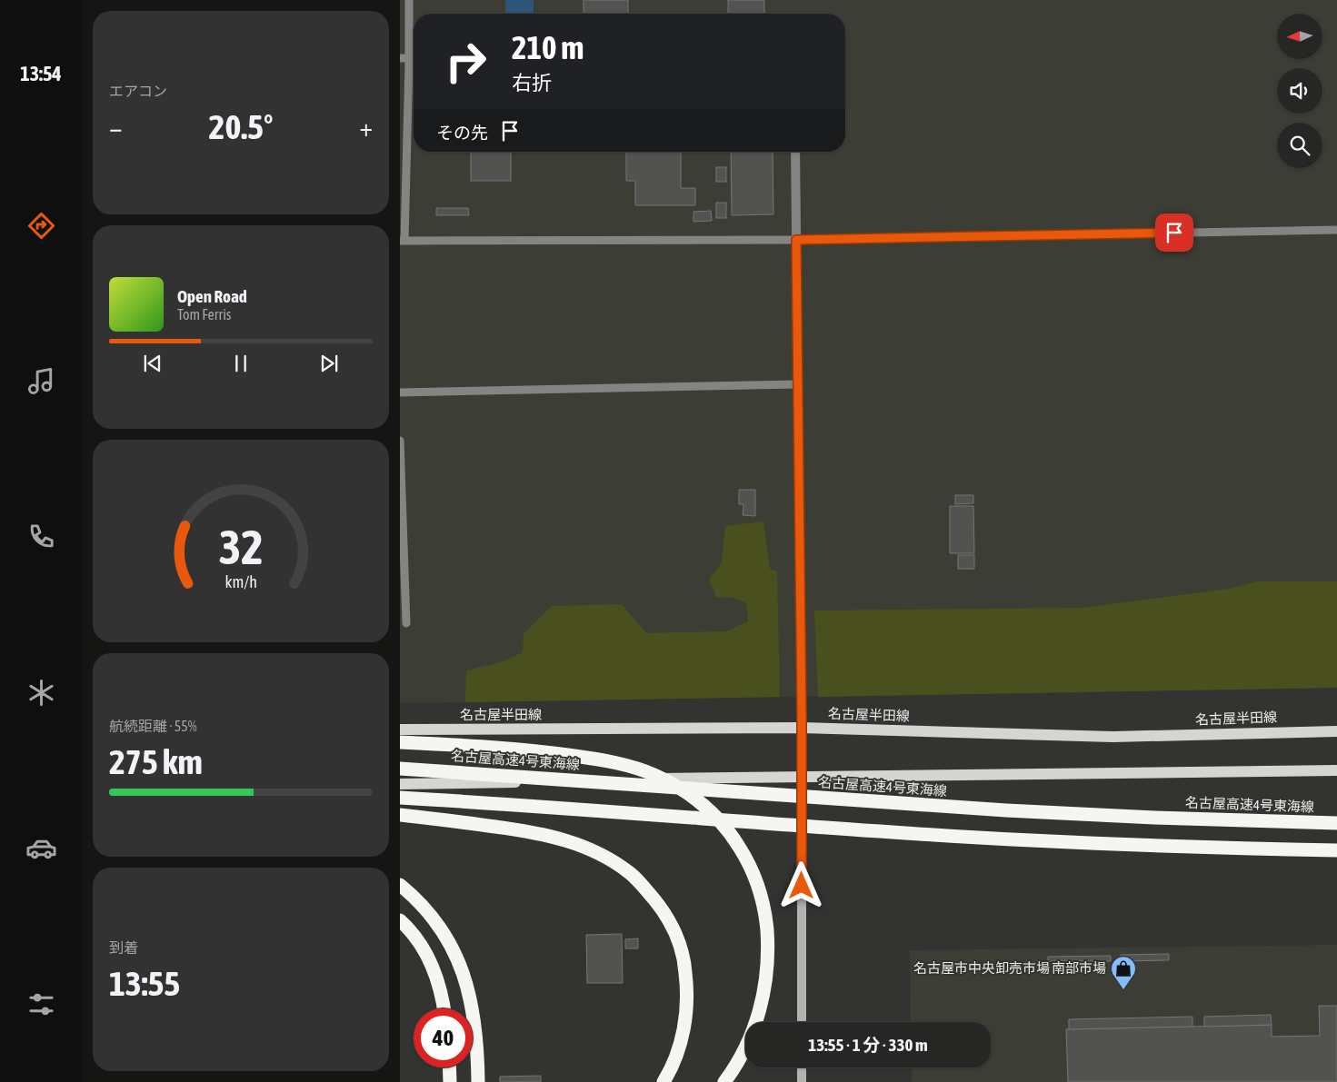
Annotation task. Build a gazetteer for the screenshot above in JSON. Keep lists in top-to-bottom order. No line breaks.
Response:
{"streets":{"highway":["名古屋高速4号東海線"],"main road":["名古屋半田線"]},"places":{"shop":["名古屋市中央卸売市場 南部市場"]},"north":"left","page":{"tabs":"13:54","tile":["エアコン",["航続距離 · 55%","275 km"],["到着","13:55"]],"turn":["210 m","右折"],"heat":["−","20.5°","+"],"then":"その先","song":["Open Road","Tom Ferris"],"limit":"40","trip":"13:55 · 1 分 · 330 m","gauge":["32","km/h"]}}
